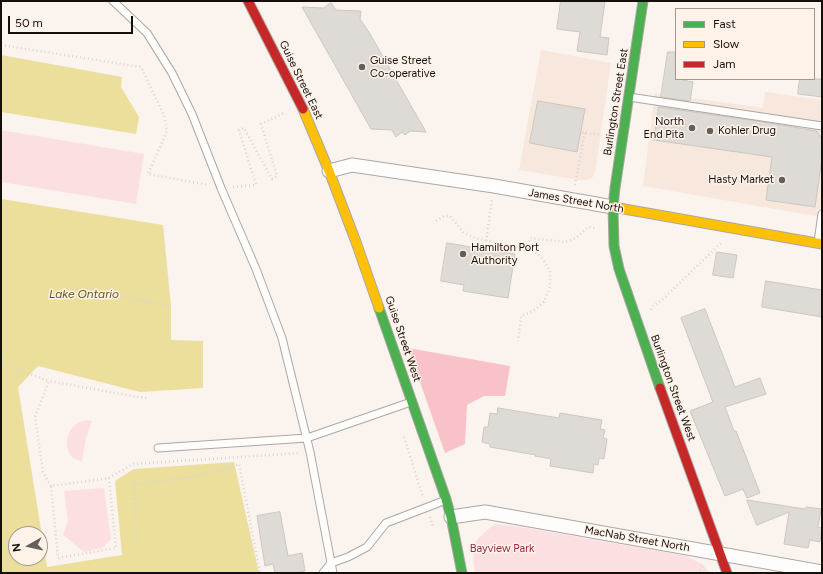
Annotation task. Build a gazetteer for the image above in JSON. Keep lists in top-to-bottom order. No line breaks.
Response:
{"streets":{"street":["Guise Street East","Burlington Street East","James Street North","Guise Street West","Burlington Street West","MacNab Street North"]},"crossings":[["Guise Street East","James Street North"],["Guise Street East","Guise Street West"],["Burlington Street East","James Street North"],["Burlington Street East","Burlington Street West"],["James Street North","Guise Street West"],["James Street North","Burlington Street West"],["Guise Street West","MacNab Street North"],["Burlington Street West","MacNab Street North"]],"water":["Lake Ontario"],"parks":["Bayview Park"],"places":["Guise Street Co-operative","North End Pita","Kohler Drug","Hasty Market","Hamilton Port Authority"],"legend":["Fast","Slow","Jam"],"scale_bar":"50 m","north":"left"}
